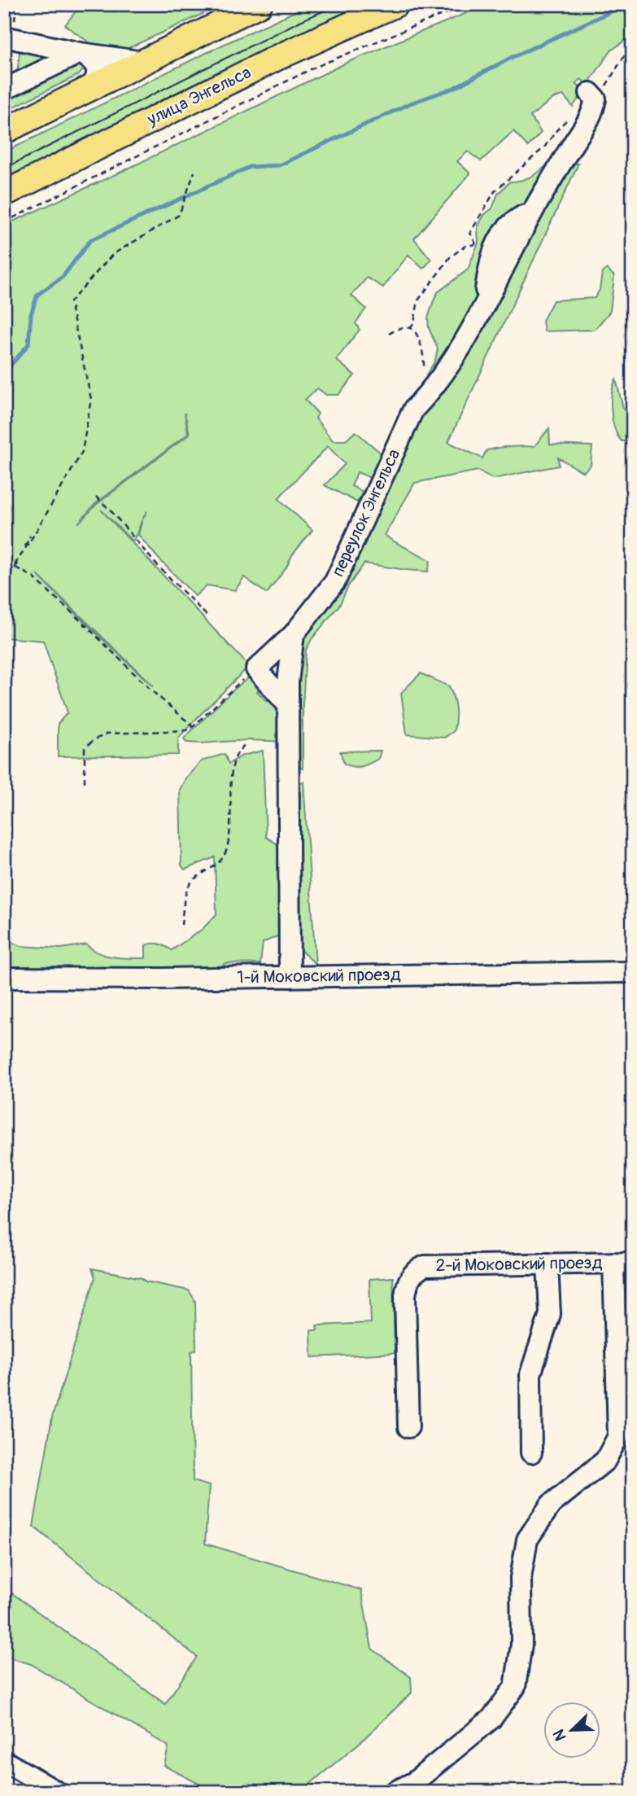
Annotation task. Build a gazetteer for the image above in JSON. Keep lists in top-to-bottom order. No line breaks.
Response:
{"streets":{"main road":["улица Энгельса"],"street":["переулок Энгельса","1-й Моковский проезд","2-й Моковский проезд"]},"north":"bottom left"}
